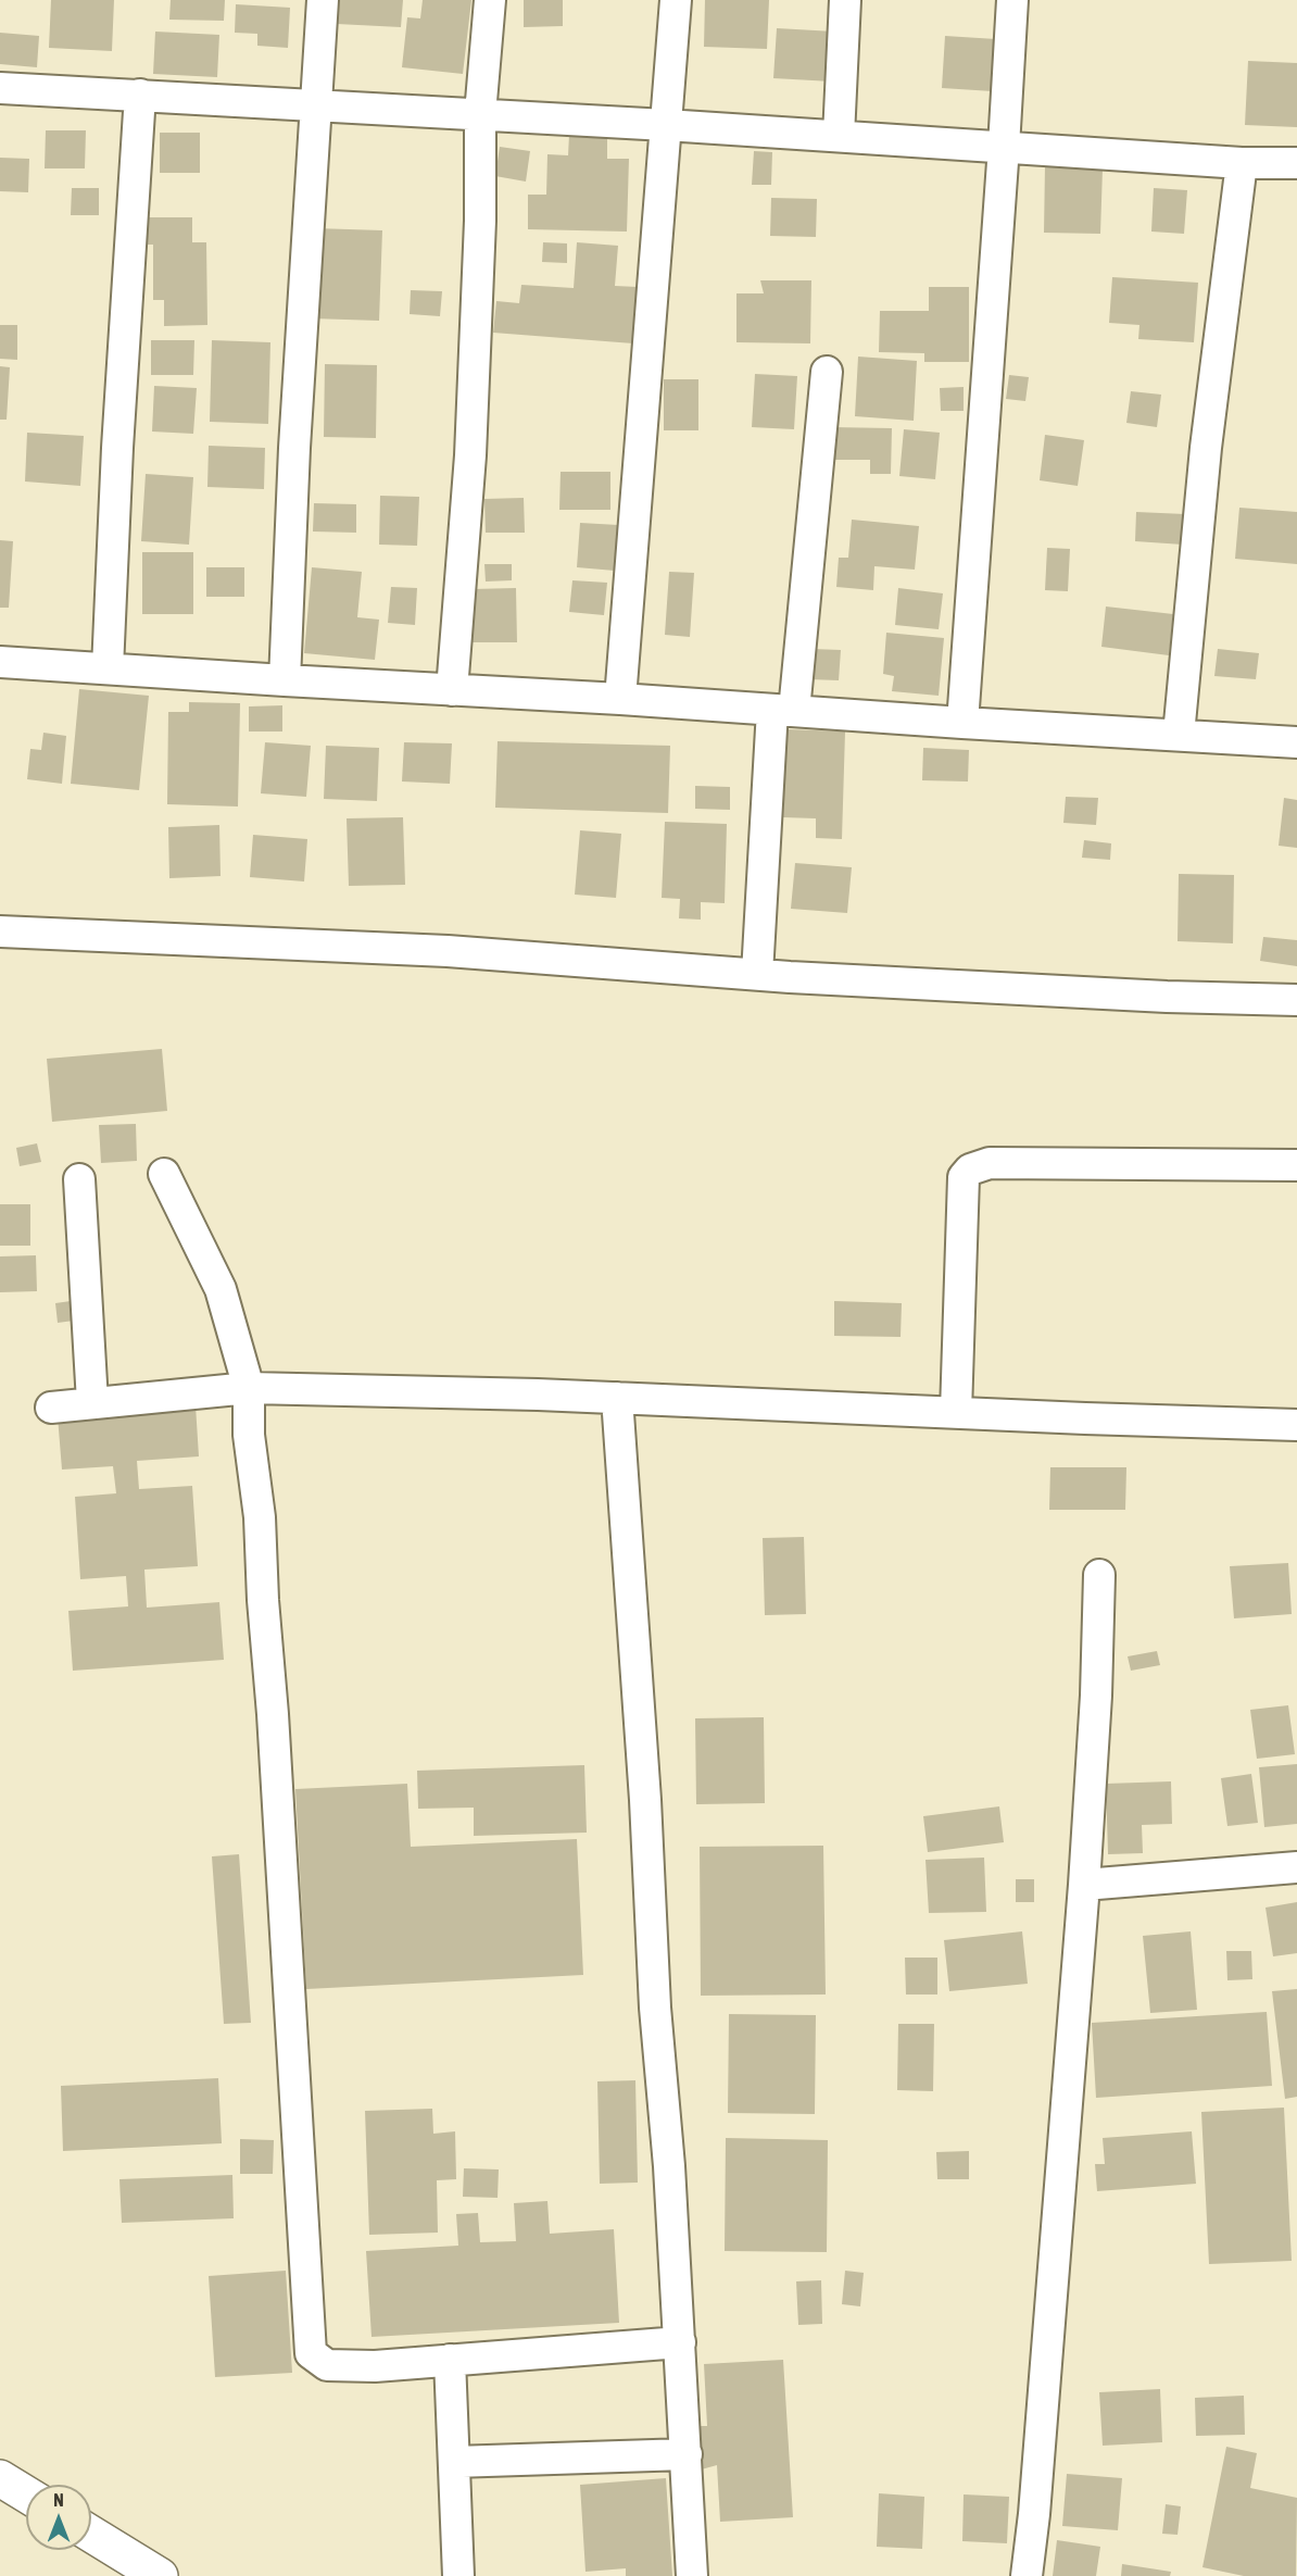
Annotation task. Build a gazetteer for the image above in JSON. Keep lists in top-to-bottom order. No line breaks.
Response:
{"north":"top"}
